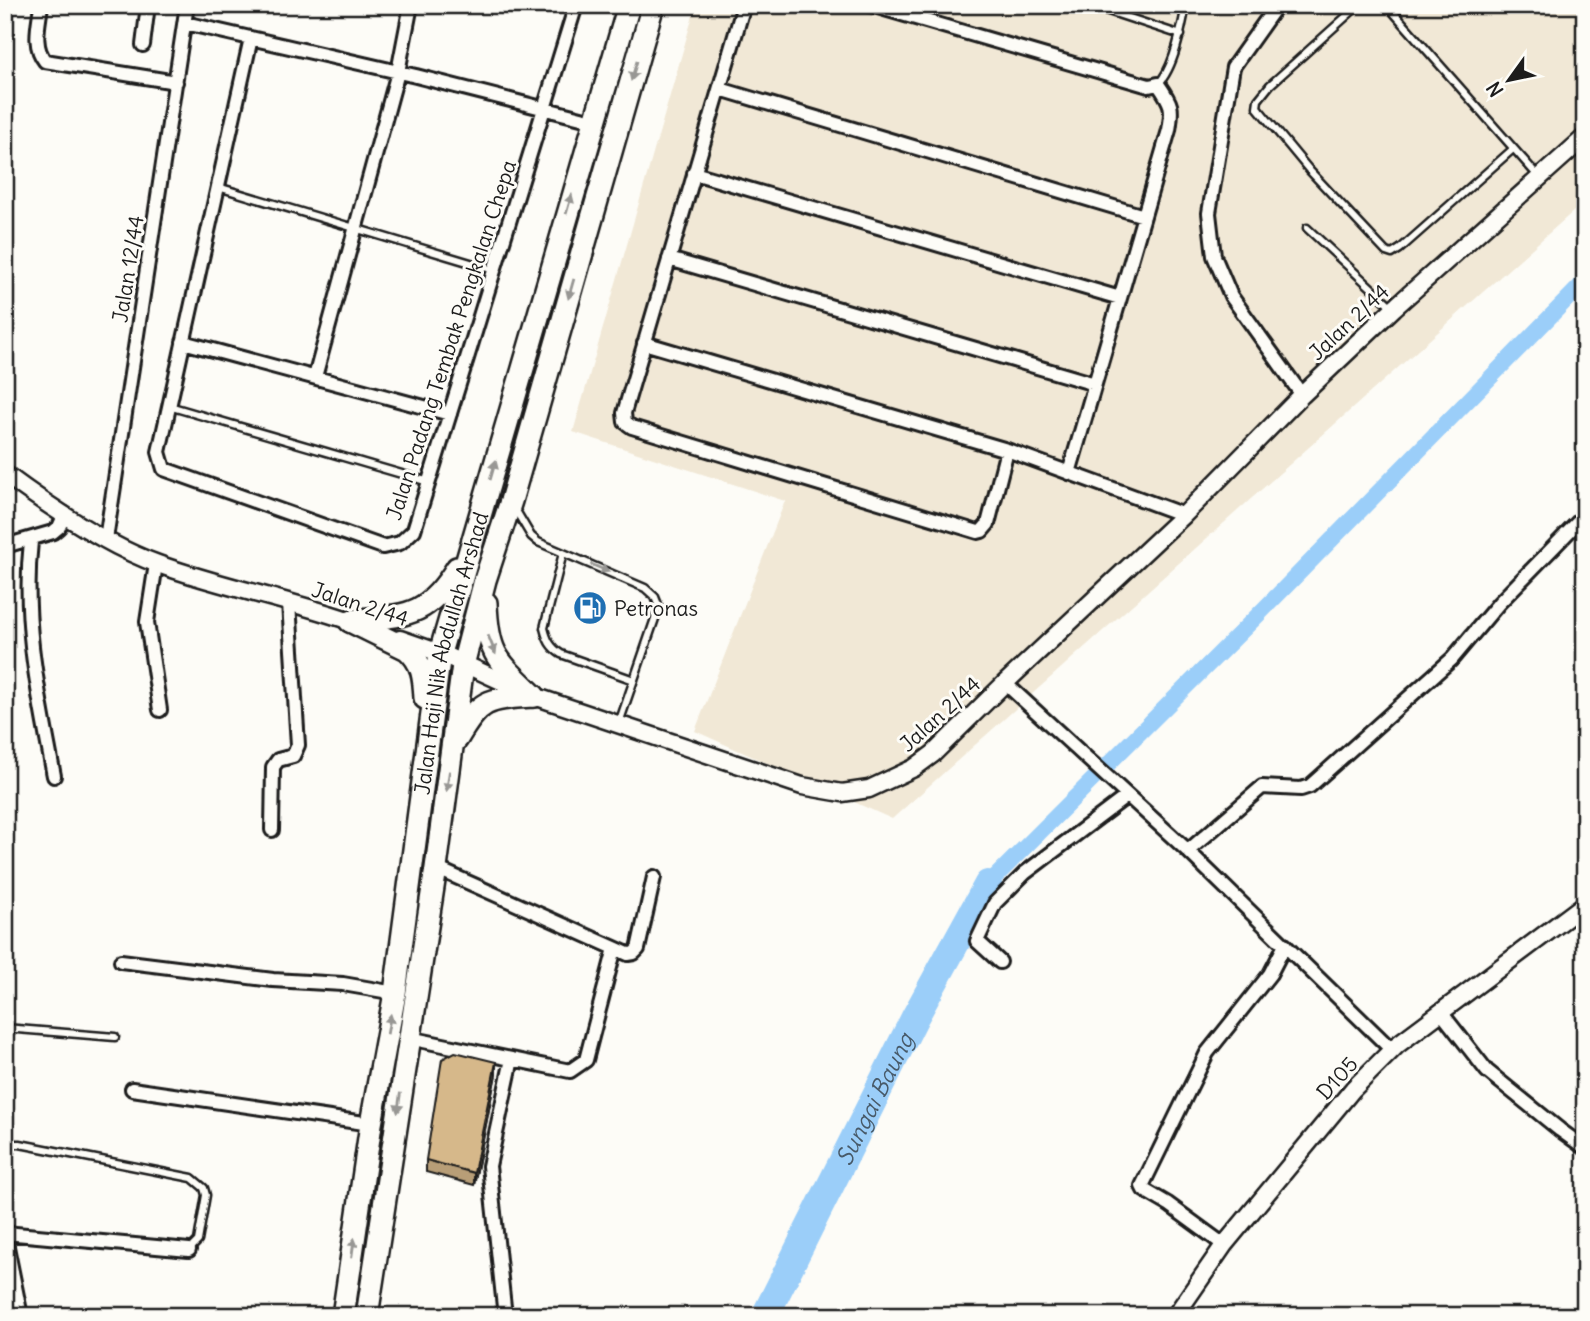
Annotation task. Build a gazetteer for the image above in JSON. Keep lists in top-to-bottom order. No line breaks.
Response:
{"streets":{"main road":["Jalan Haji Nik Abdullah Arshad"],"street":["Jalan 12/44","Jalan 2/44","Jalan Padang Tembak Pengkalan Chepa","D105"]},"crossings":[["Jalan 12/44","Jalan 2/44"],["Jalan 2/44","Jalan Haji Nik Abdullah Arshad"]],"water":["Sungai Baung"],"places":{"fuel station":["Petronas"]},"north":"bottom left"}
